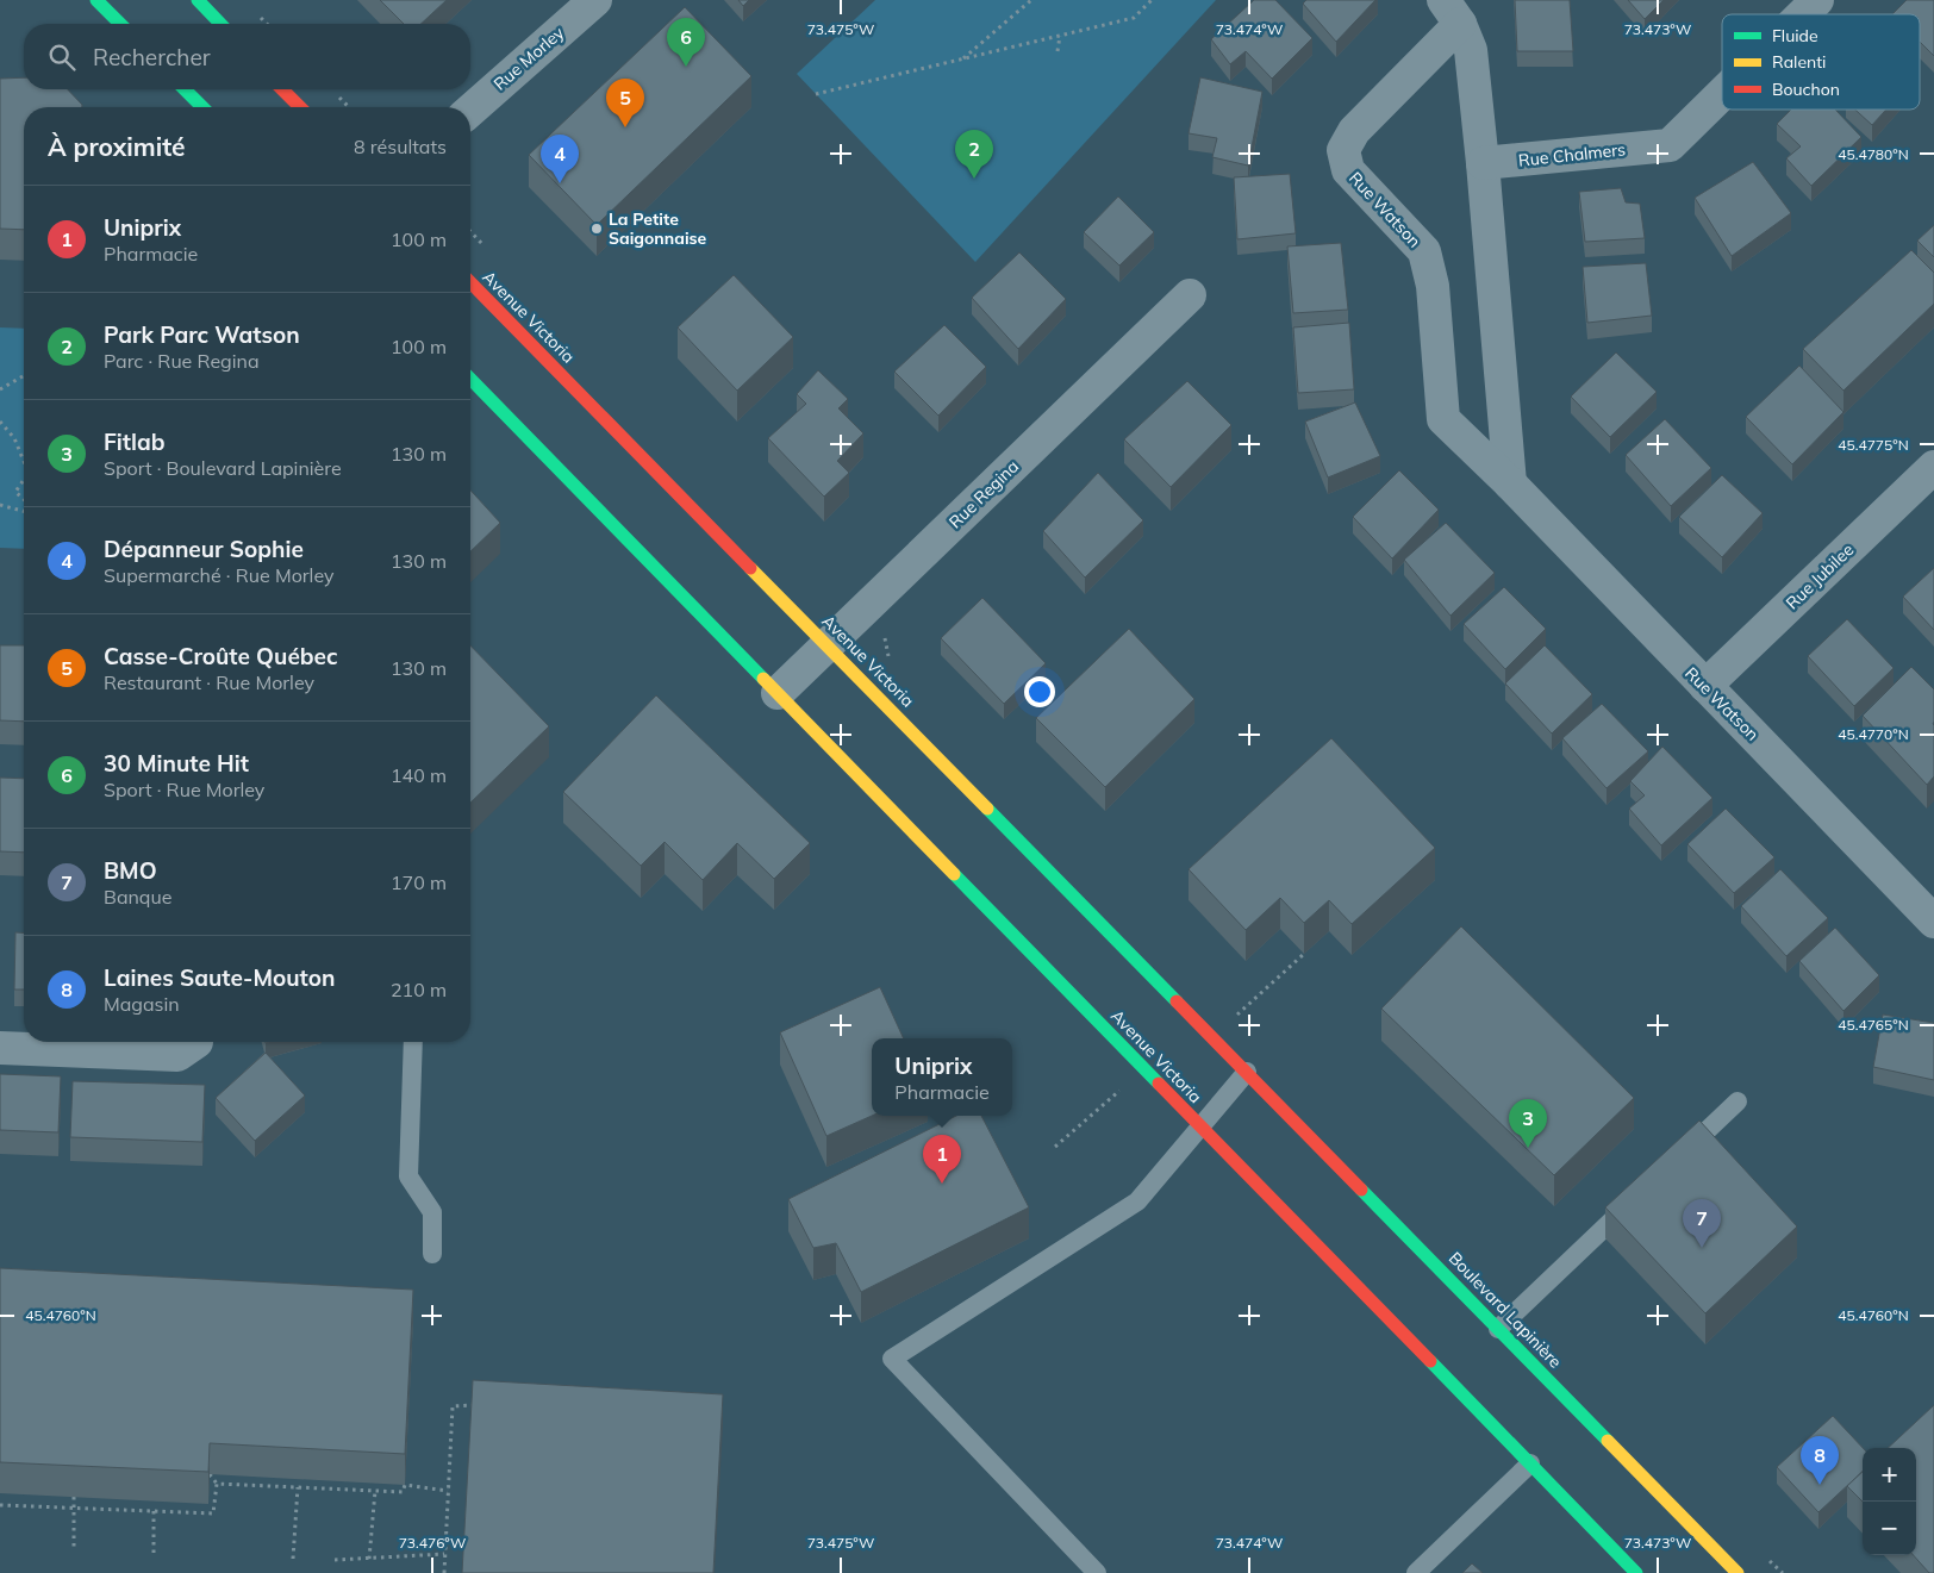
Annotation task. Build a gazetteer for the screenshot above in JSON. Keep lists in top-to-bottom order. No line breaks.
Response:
{"streets":{"main road":["Avenue Victoria","Boulevard Lapinière"],"street":["Rue Morley","Rue Chalmers","Rue Watson","Rue Regina","Rue Jubilee"]},"crossings":[["Rue Chalmers","Rue Watson"],["Rue Watson","Rue Jubilee"],["Avenue Victoria","Rue Regina"],["Avenue Victoria","Boulevard Lapinière"]],"places":["La Petite Saigonnaise"],"legend":["Fluide","Ralenti","Bouchon"],"page":{"pins":["6","5","2","4","3","1","7","8"],"search":"Rechercher","heading":["À proximité","8 résultats"],"list":[{"mark":"1","name":"Uniprix","note":"Pharmacie","value":"100 m"},{"mark":"2","name":"Park Parc Watson","note":"Parc · Rue Regina","value":"100 m"},{"mark":"3","name":"Fitlab","note":"Sport · Boulevard Lapinière","value":"130 m"},{"mark":"4","name":"Dépanneur Sophie","note":"Supermarché · Rue Morley","value":"130 m"},{"mark":"5","name":"Casse-Croûte Québec","note":"Restaurant · Rue Morley","value":"130 m"},{"mark":"6","name":"30 Minute Hit","note":"Sport · Rue Morley","value":"140 m"},{"mark":"7","name":"BMO","note":"Banque","value":"170 m"},{"mark":"8","name":"Laines Saute-Mouton","note":"Magasin","value":"210 m"}],"popup":["Uniprix","Pharmacie"],"map_buttons":["+","−"]},"coordinates":["73.475°W","73.474°W","73.473°W","45.4780°N","45.4775°N","45.4770°N","45.4765°N","45.4760°N","73.476°W"]}
